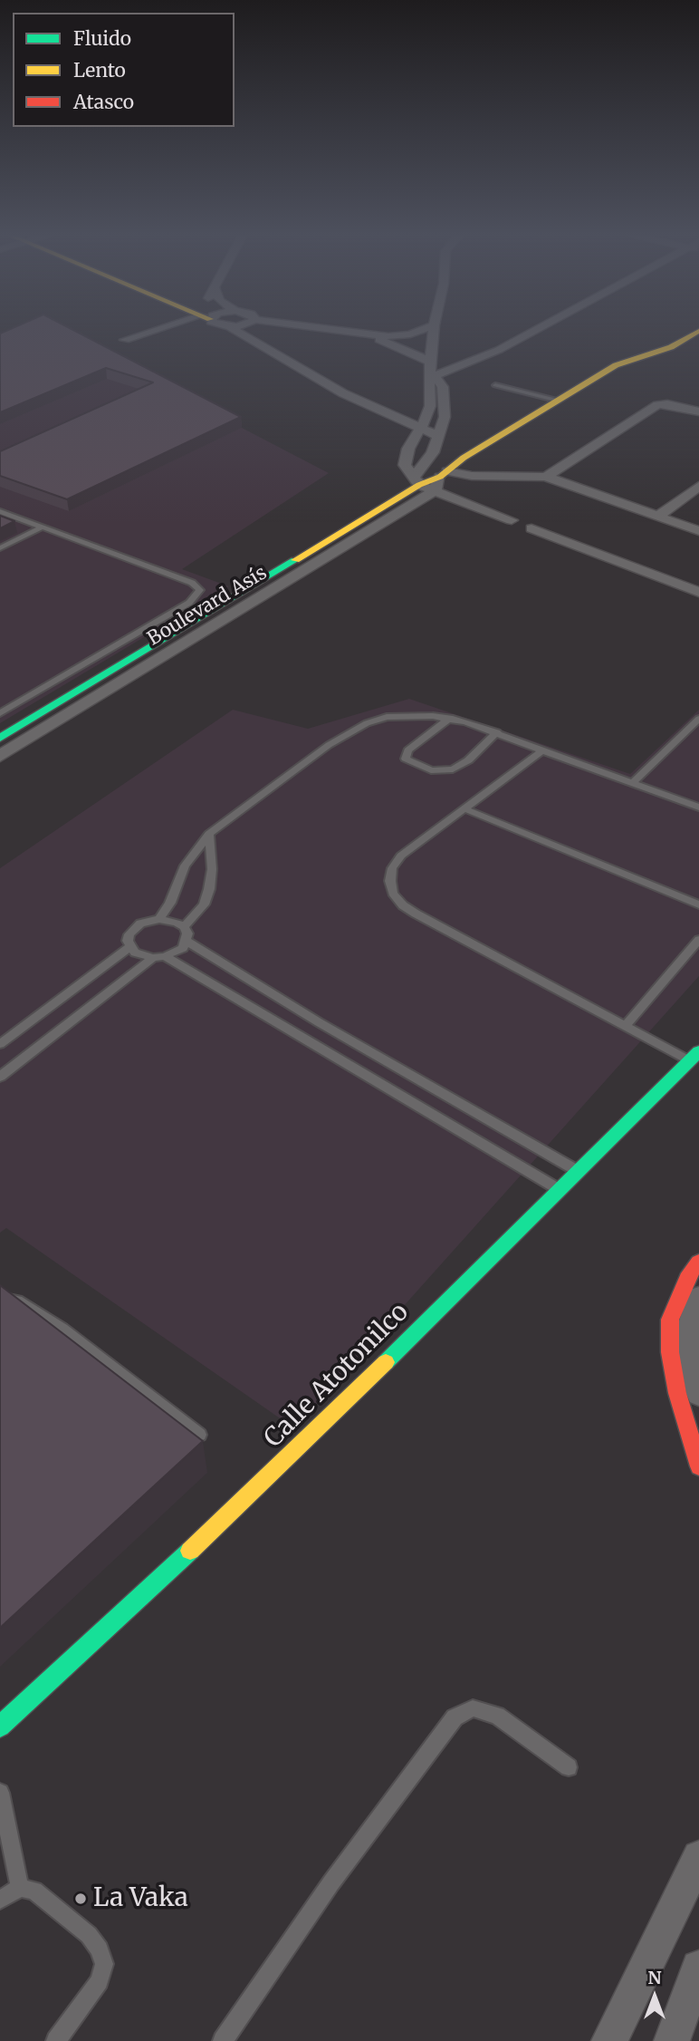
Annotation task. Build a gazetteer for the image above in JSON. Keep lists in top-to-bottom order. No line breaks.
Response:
{"streets":{"street":["Boulevard Asís","Calle Atotonilco"]},"places":["La Vaka"],"legend":["Fluido","Lento","Atasco"],"north":"top"}
